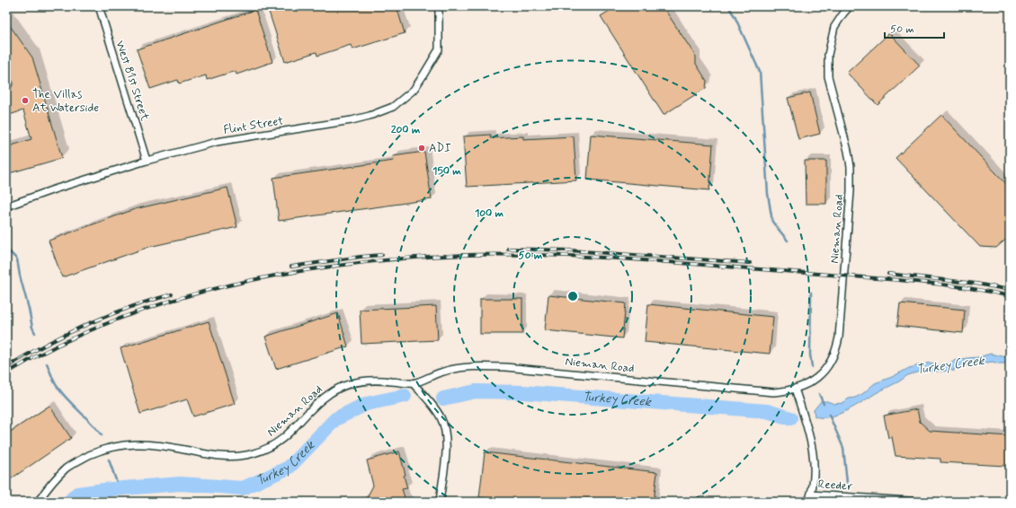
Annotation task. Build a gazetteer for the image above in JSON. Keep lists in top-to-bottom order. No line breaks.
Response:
{"streets":{"street":["West 81st Street","Flint Street","Nieman Road","Reeder"]},"crossings":[["West 81st Street","Flint Street"]],"water":["Turkey Creek"],"places":["The Villas At Waterside","ADI"],"scale_bar":"50 m","rings":["200 m","150 m","100 m","50 m"]}
